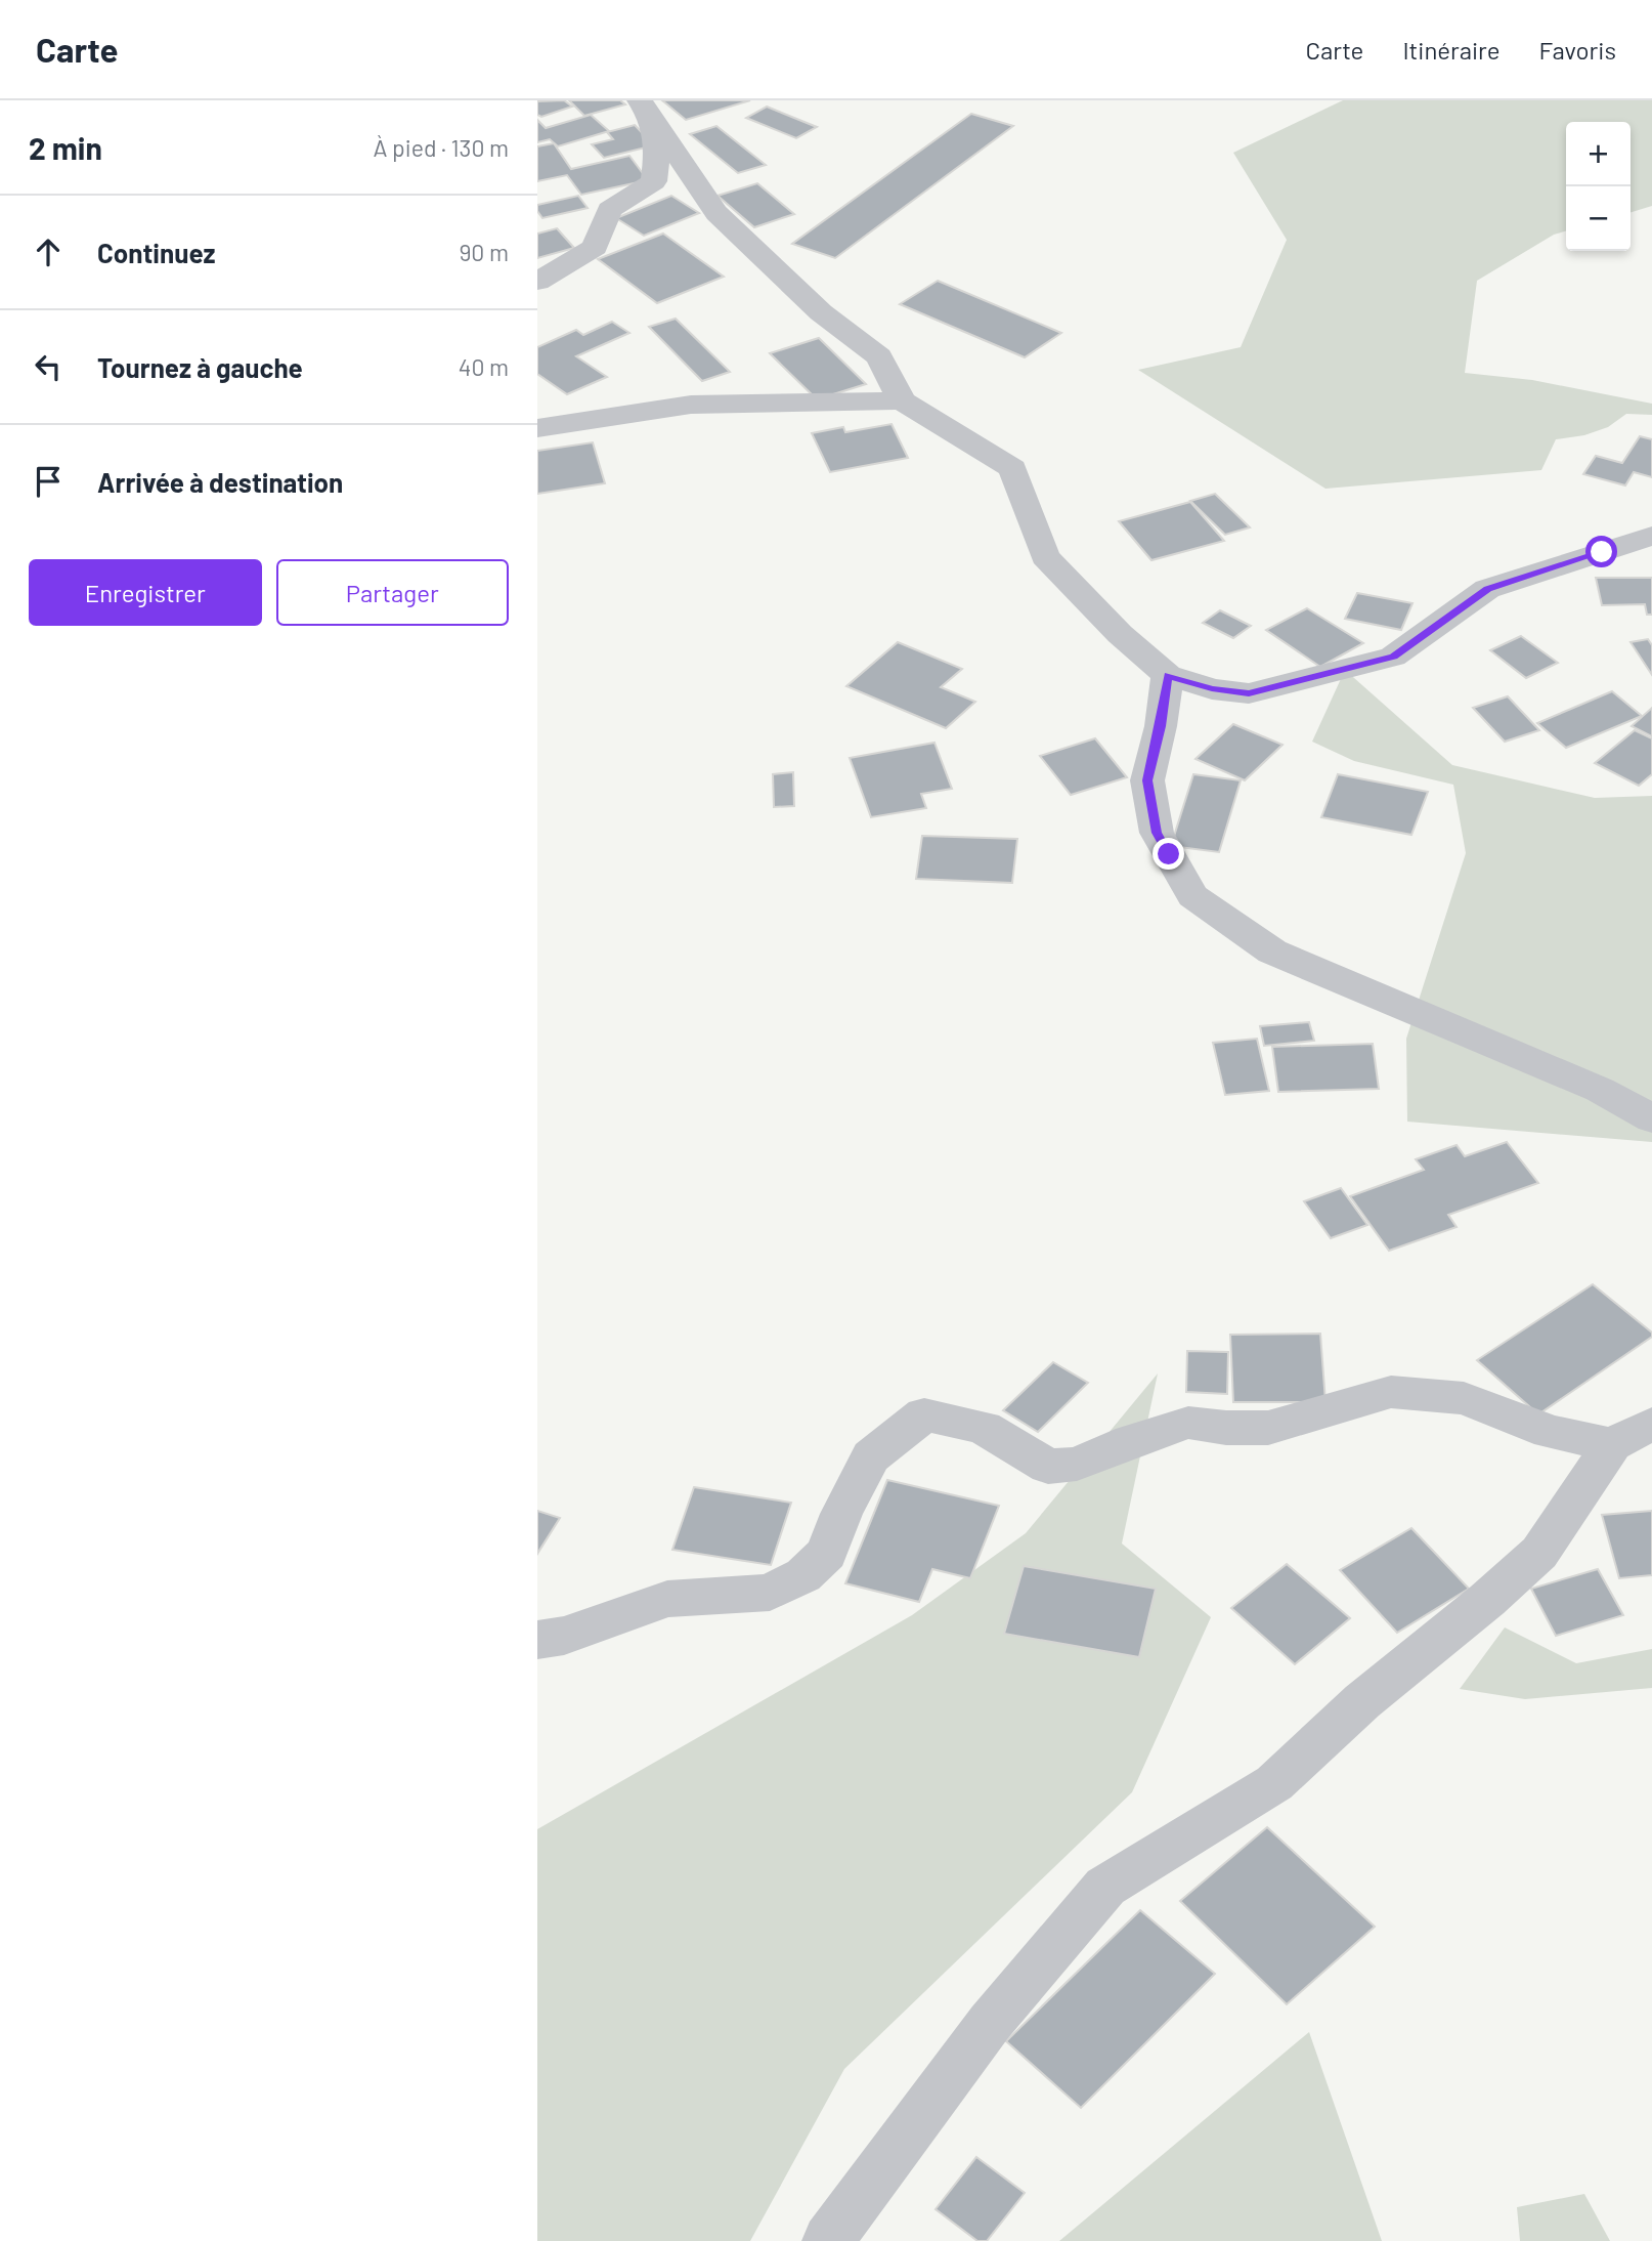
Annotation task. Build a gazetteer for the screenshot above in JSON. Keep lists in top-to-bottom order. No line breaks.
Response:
{"page":{"header":"Carte","nav":["Carte","Itinéraire","Favoris"],"heading":["2 min","À pied · 130 m"],"map_buttons":["+","−"],"list":[["Continuez","90 m"],["Tournez à gauche","40 m"],"Arrivée à destination"],"buttons":["Enregistrer","Partager"]}}
